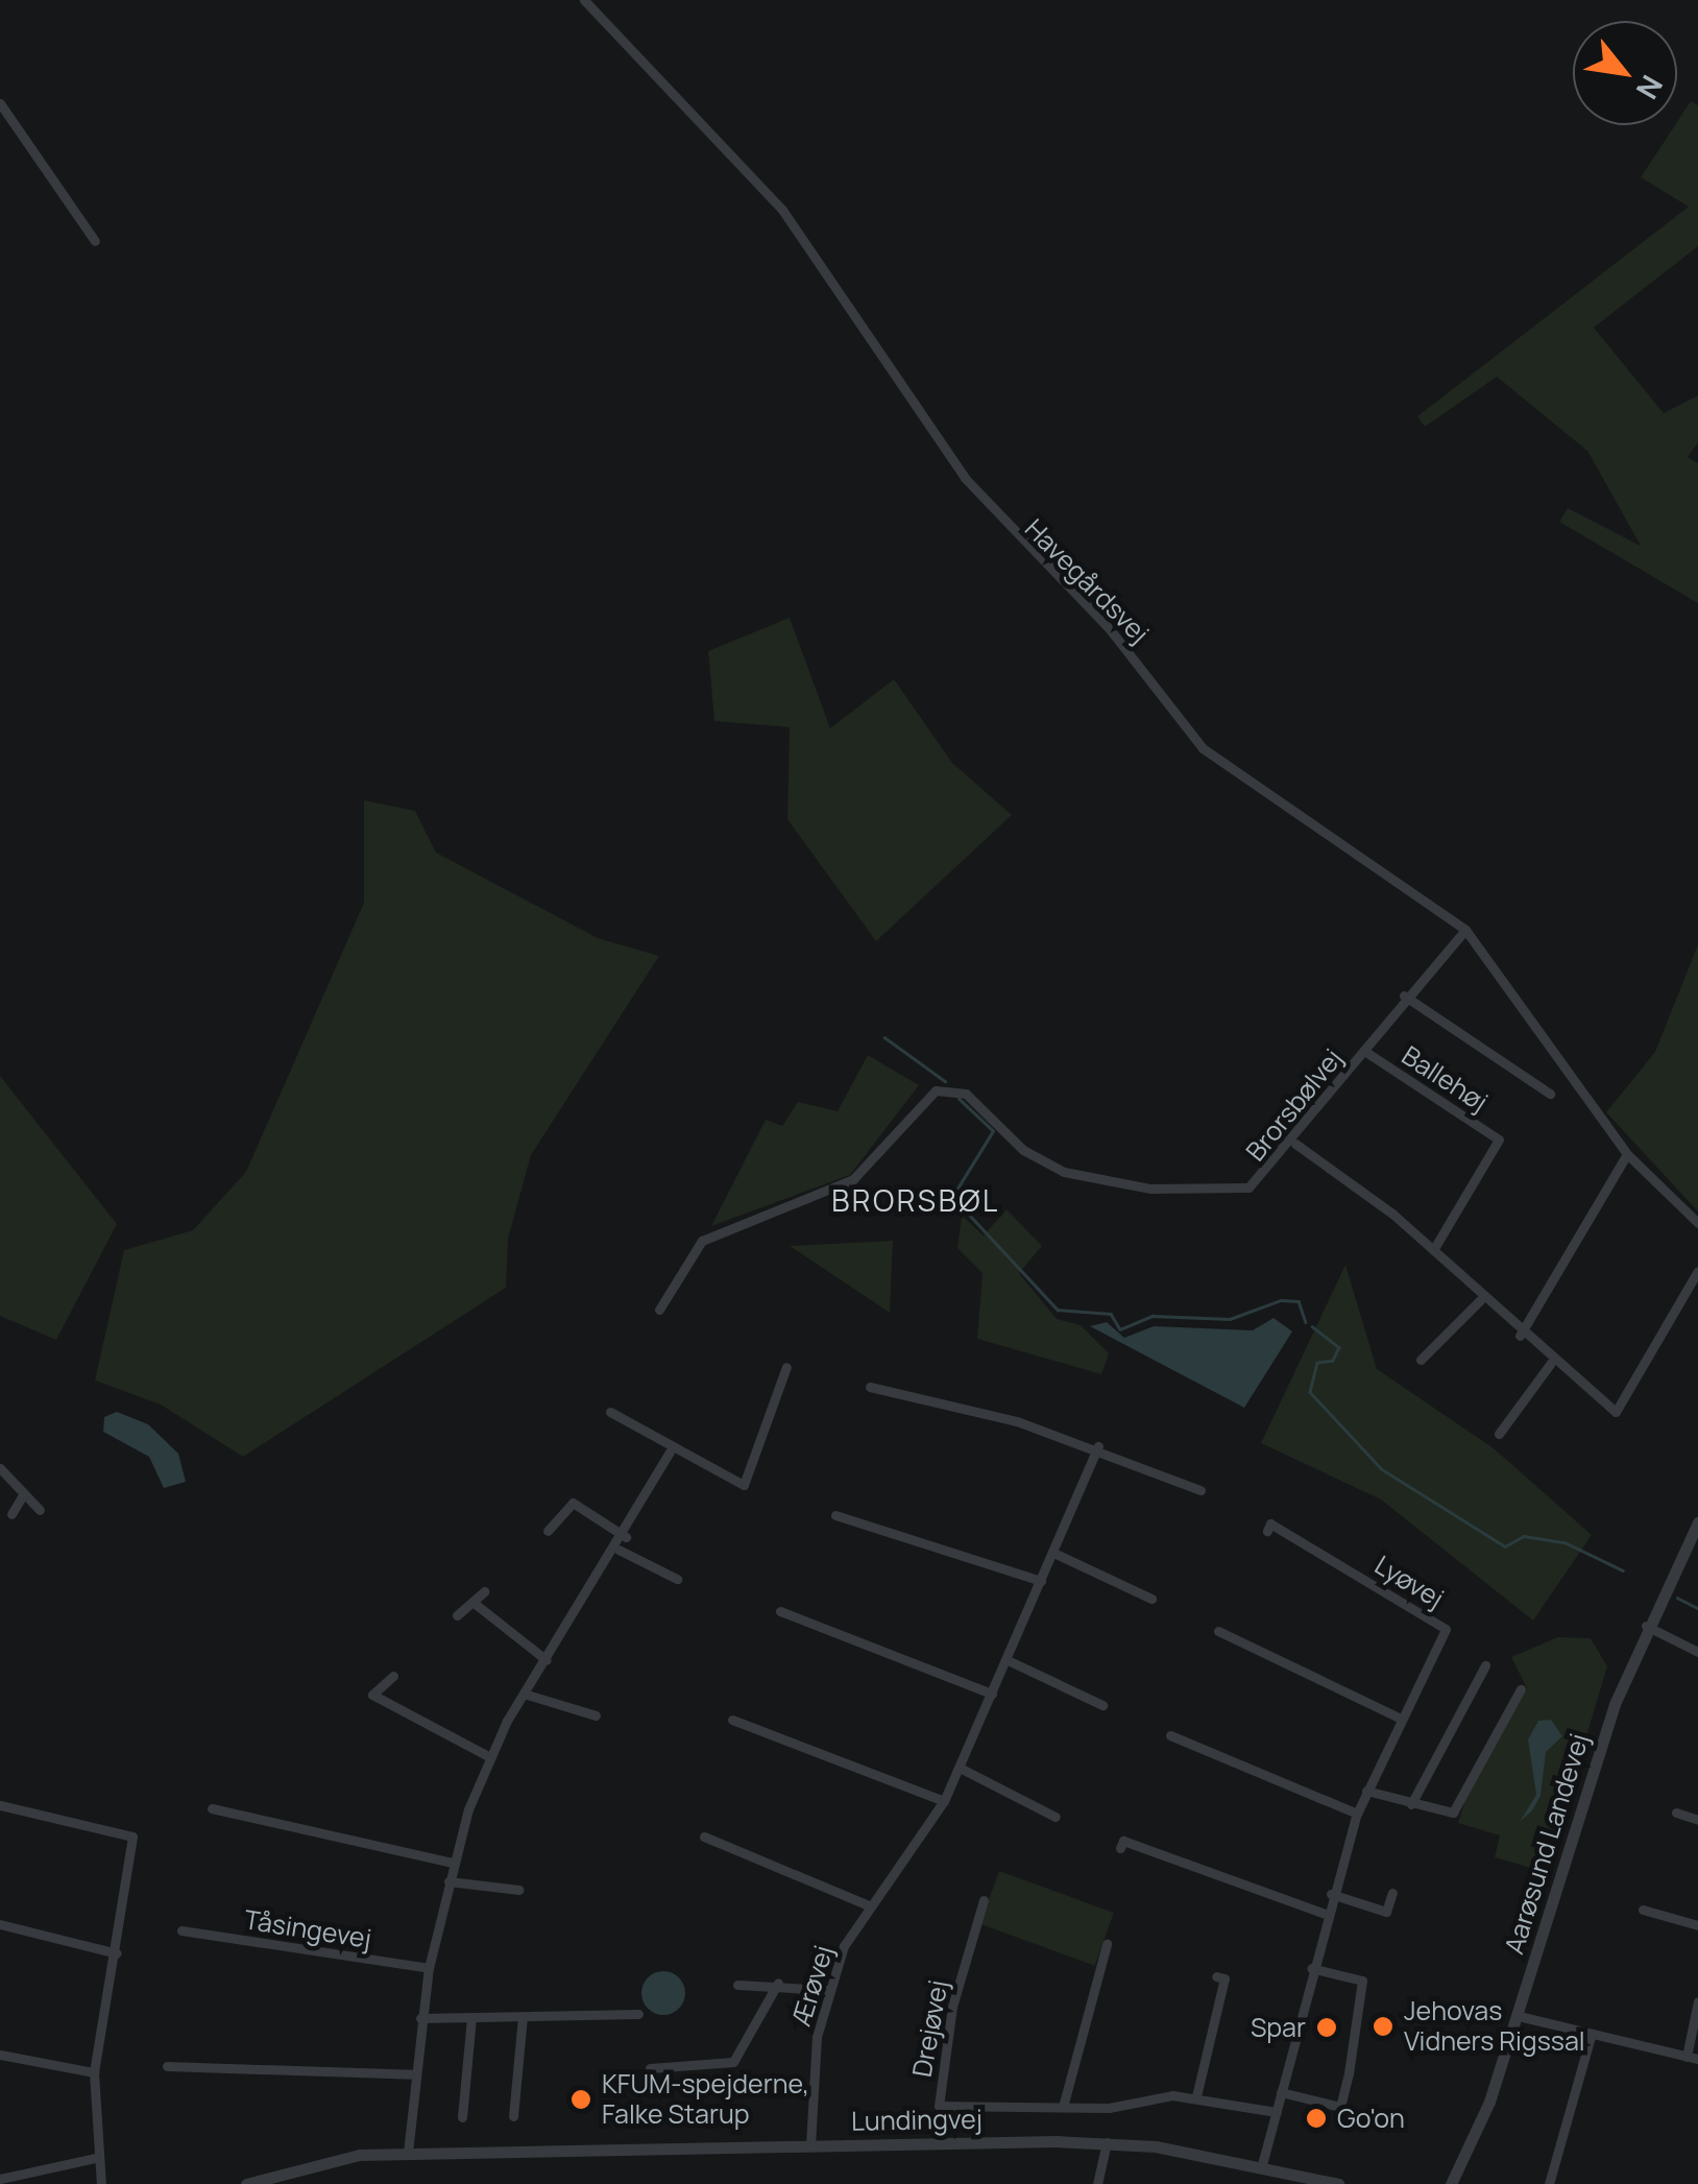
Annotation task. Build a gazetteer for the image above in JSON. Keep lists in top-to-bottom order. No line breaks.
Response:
{"streets":{"street":["Havegårdsvej","Ballehøj","Brorsbølvej","Lyøvej","Aarøsund Landevej","Tåsingevej","Ærøvej","Drejøvej","Lundingvej"]},"crossings":[["Havegårdsvej","Brorsbølvej"],["Ballehøj","Brorsbølvej"],["Lyøvej","Drejøvej"],["Lyøvej","Lundingvej"],["Ærøvej","Lundingvej"]],"districts":["BRORSBØL"],"places":["Jehovas Vidners Rigssal","Spar","KFUM-spejderne, Falke Starup","Go'on"],"north":"bottom right"}
